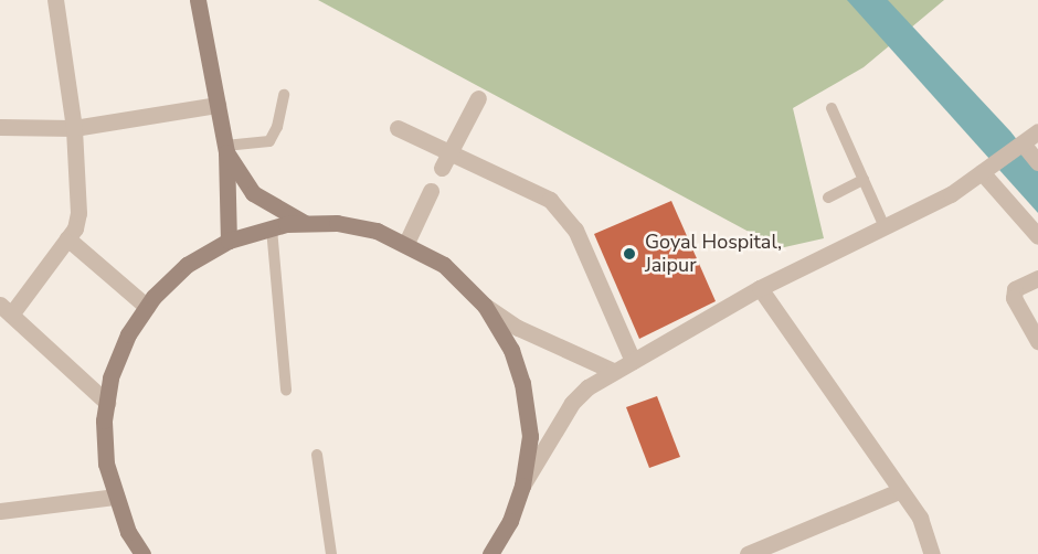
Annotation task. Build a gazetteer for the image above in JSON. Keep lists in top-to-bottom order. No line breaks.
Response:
{"places":["Goyal Hospital, Jaipur"]}
